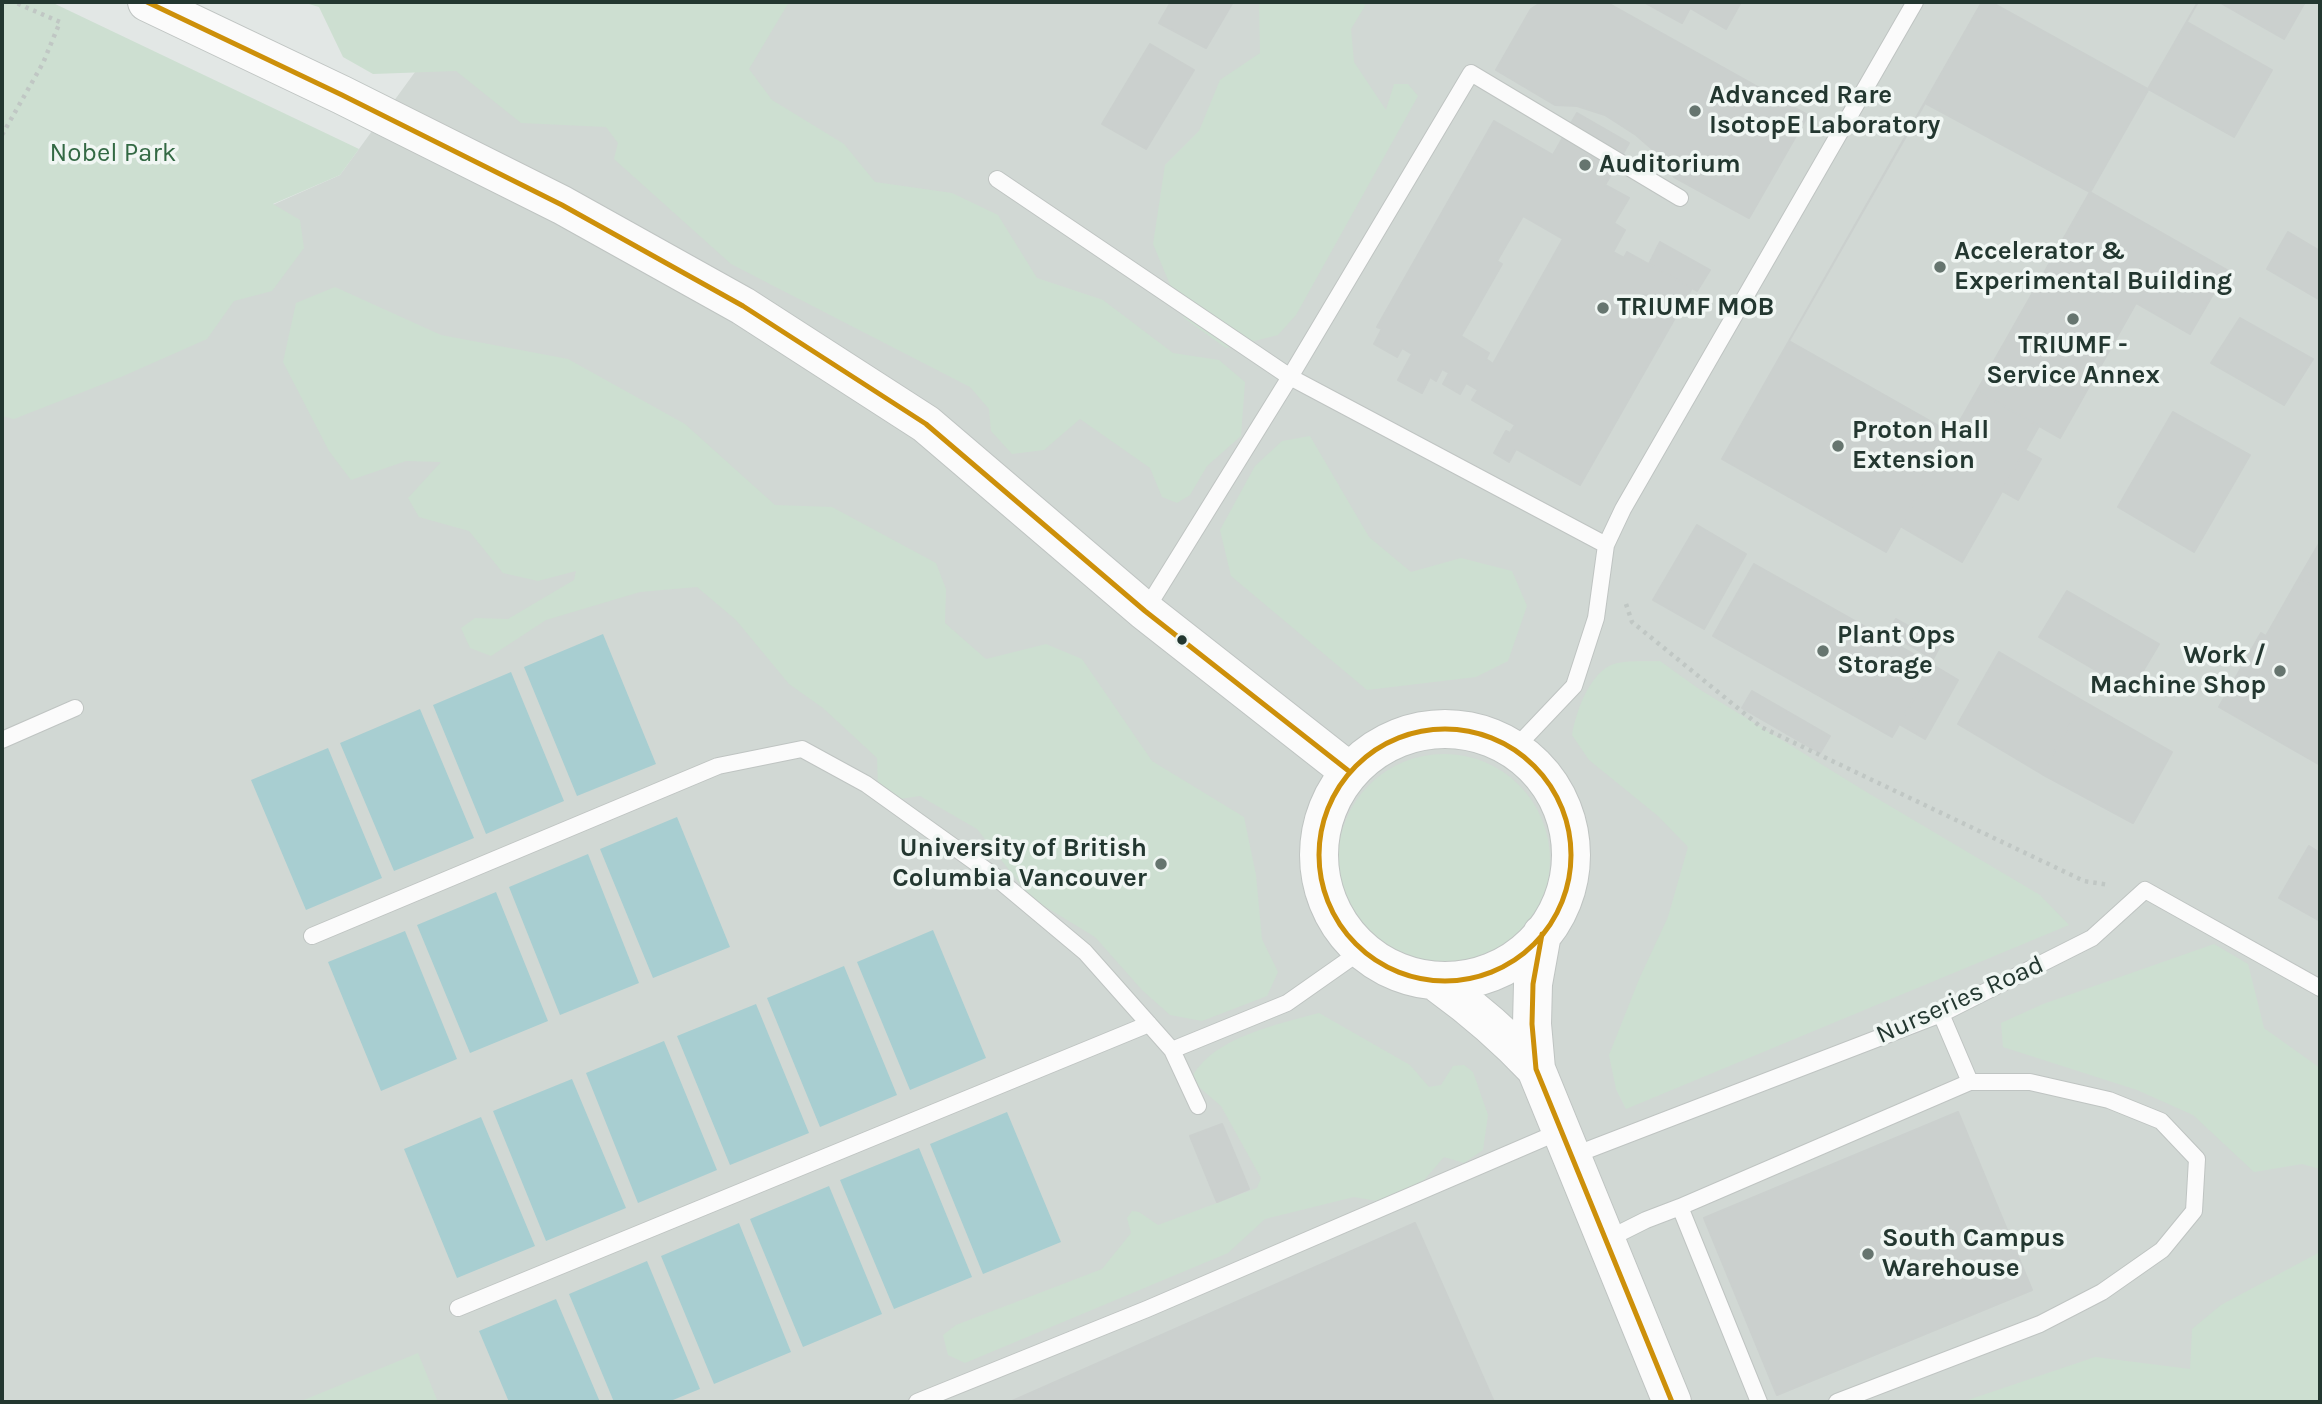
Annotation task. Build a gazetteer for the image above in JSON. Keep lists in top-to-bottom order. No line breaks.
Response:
{"streets":{"lane":["Nurseries Road"]},"parks":["Nobel Park"],"places":["Advanced Rare IsotopE Laboratory","Auditorium","Accelerator & Experimental Building","TRIUMF MOB","TRIUMF - Service Annex","Proton Hall Extension","Plant Ops Storage","Work / Machine Shop","University of British Columbia Vancouver","South Campus Warehouse"]}
